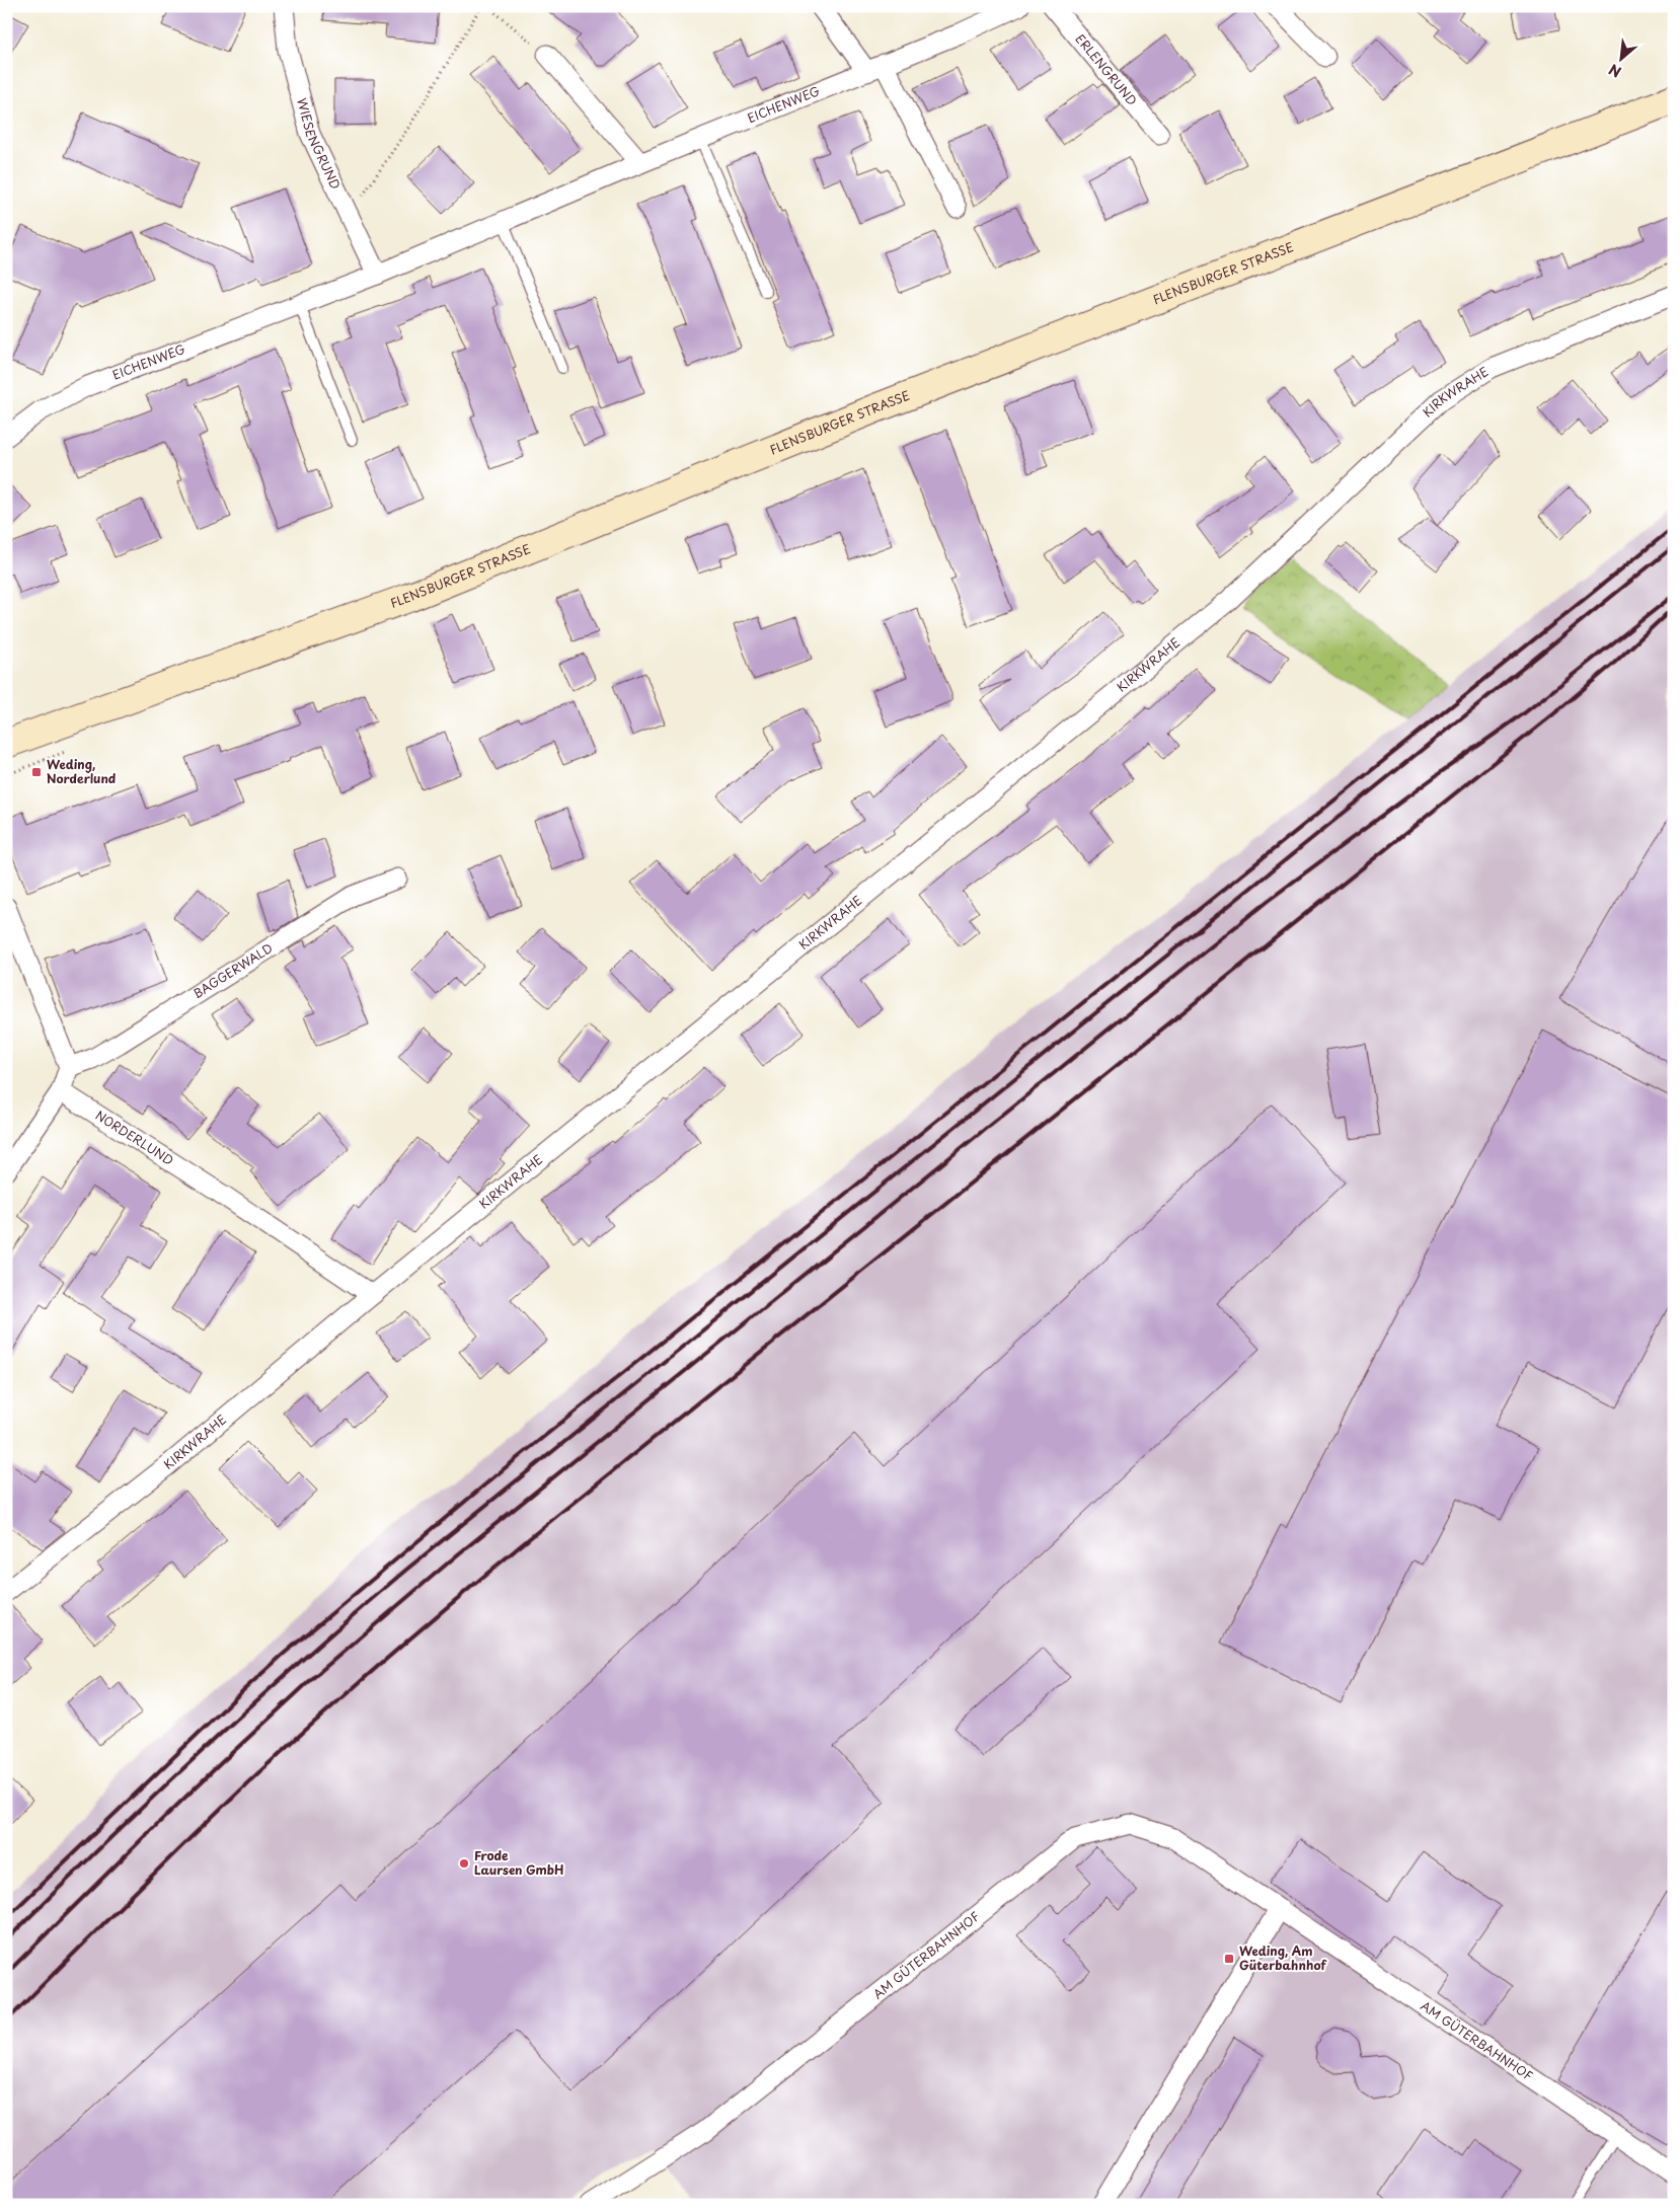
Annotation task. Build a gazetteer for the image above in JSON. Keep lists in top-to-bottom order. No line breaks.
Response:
{"streets":{"street":["ERLENGRUND","EICHENWEG","WIESENGRUND","FLENSBURGER STRASSE","KIRKWRAHE","BAGGERWALD","NORDERLUND","AM GÜTERBAHNHOF"]},"crossings":[["EICHENWEG","WIESENGRUND"],["KIRKWRAHE","NORDERLUND"]],"places":{"transit":["Weding, Norderlund","Weding, Am Güterbahnhof"],"other":["Frode Laursen GmbH"]},"north":"bottom left"}
